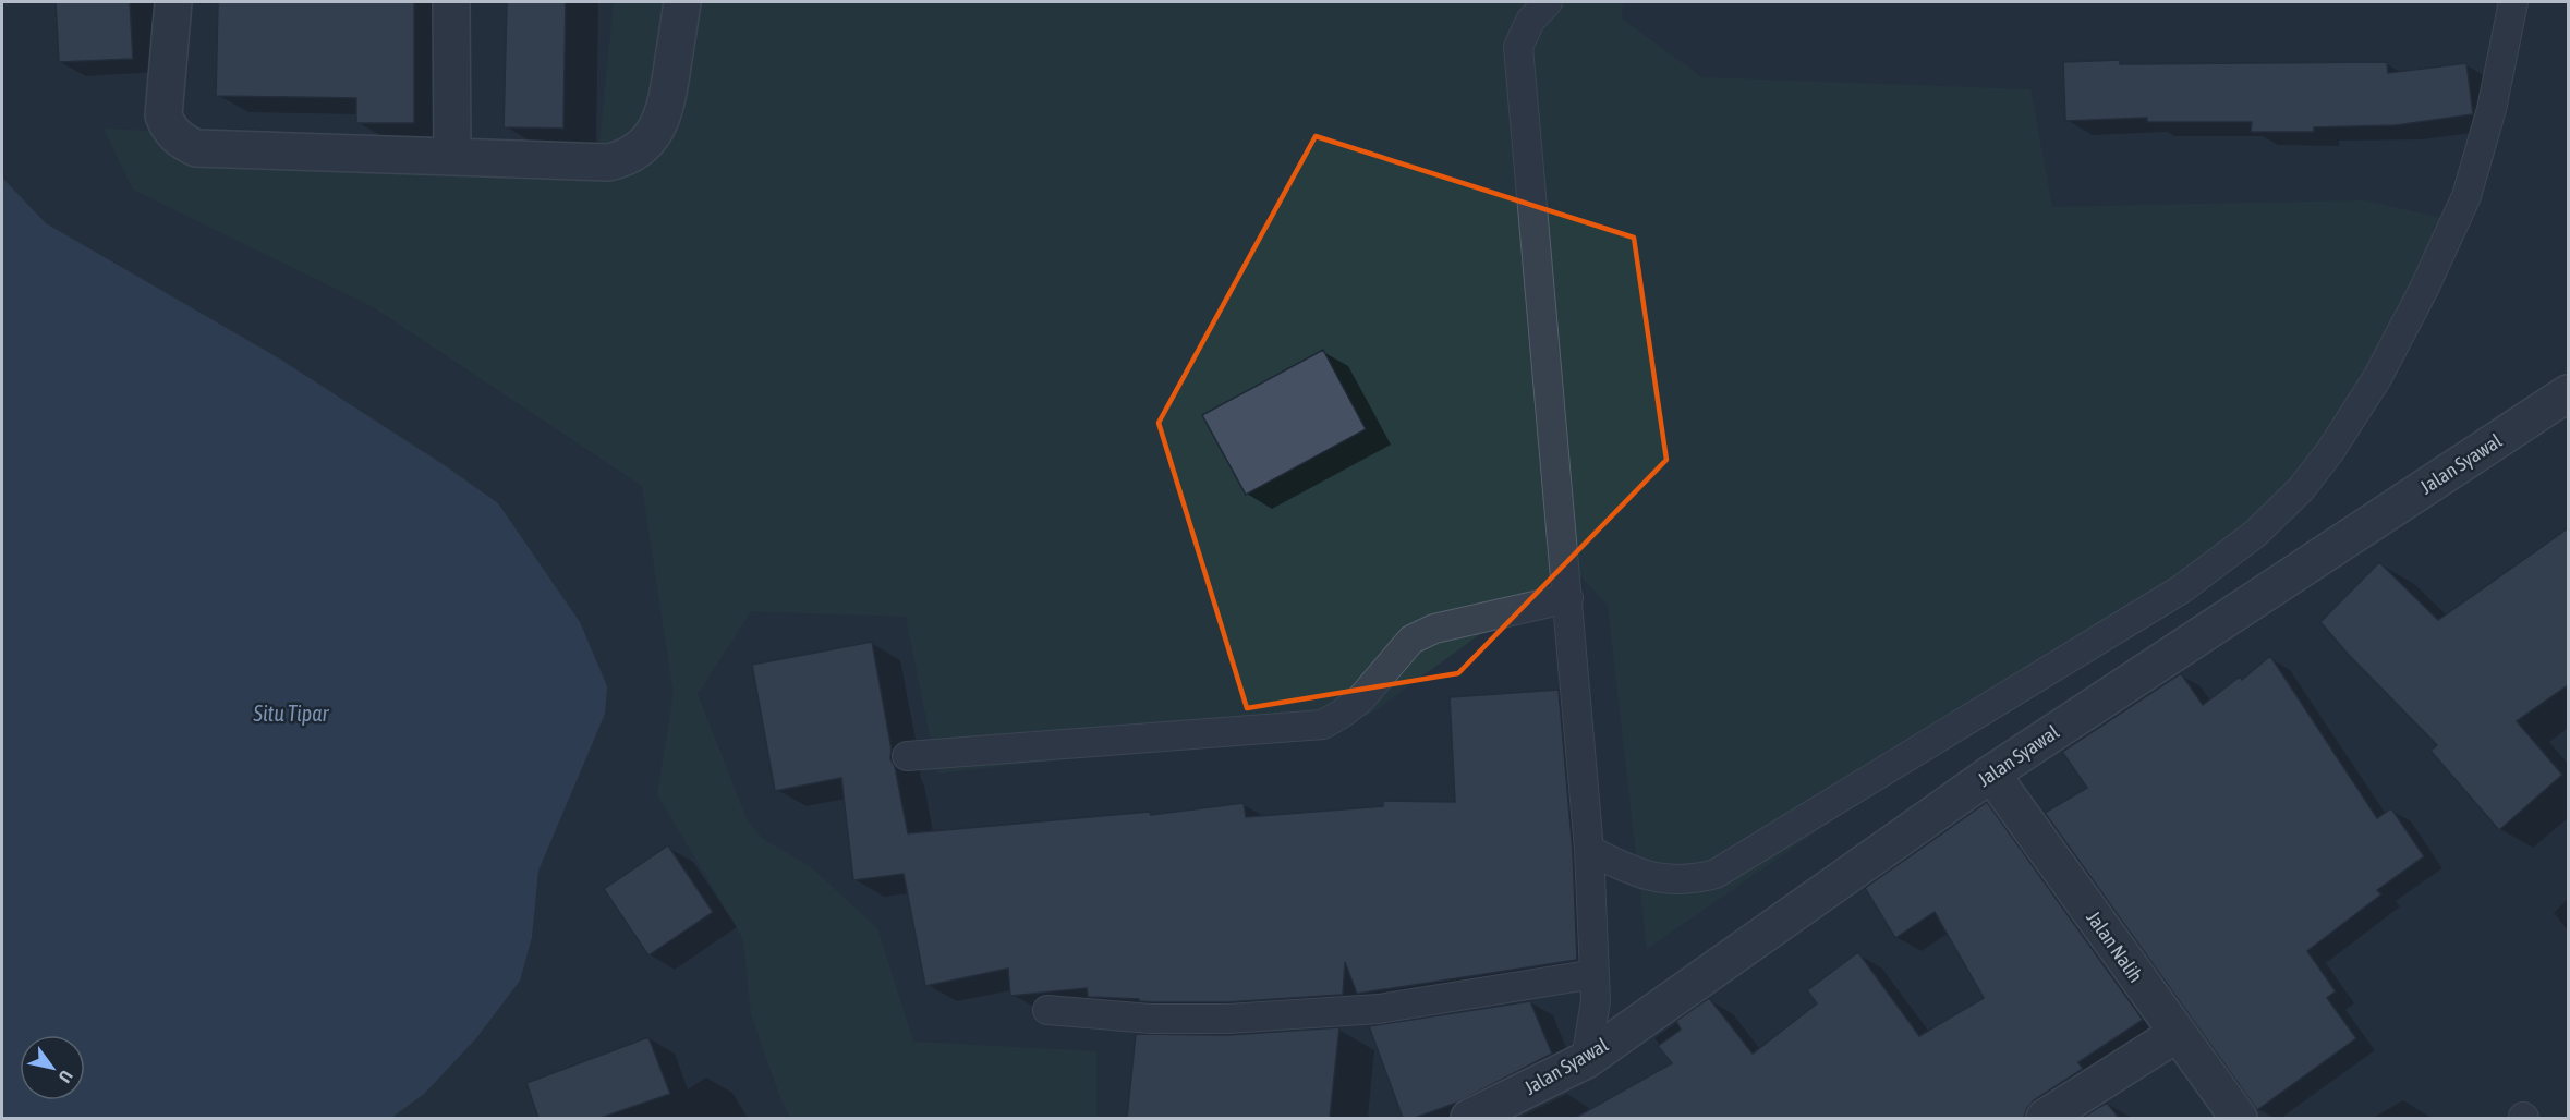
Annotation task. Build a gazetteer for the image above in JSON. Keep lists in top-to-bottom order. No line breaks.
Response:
{"streets":{"street":["Jalan Syawal","Jalan Nalih"]},"crossings":[["Jalan Syawal","Jalan Nalih"]],"water":["Situ Tipar"],"north":"bottom right"}
